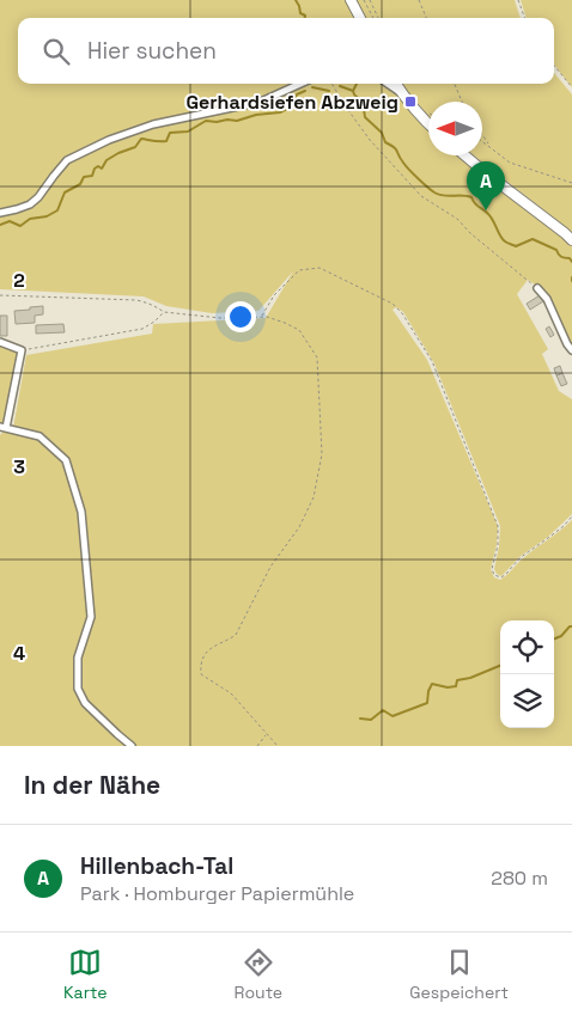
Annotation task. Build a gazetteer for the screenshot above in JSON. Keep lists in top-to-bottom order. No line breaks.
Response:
{"places":{"transit":["Gerhardsiefen Abzweig"]},"north":"left","page":{"search":"Hier suchen","pins":"A","heading":"In der Nähe","list":[{"mark":"A","name":"Hillenbach-Tal","note":"Park · Homburger Papiermühle","value":"280 m"}],"nav":["Karte","Route","Gespeichert"]},"grid":{"rows":["2","3","4"]}}
